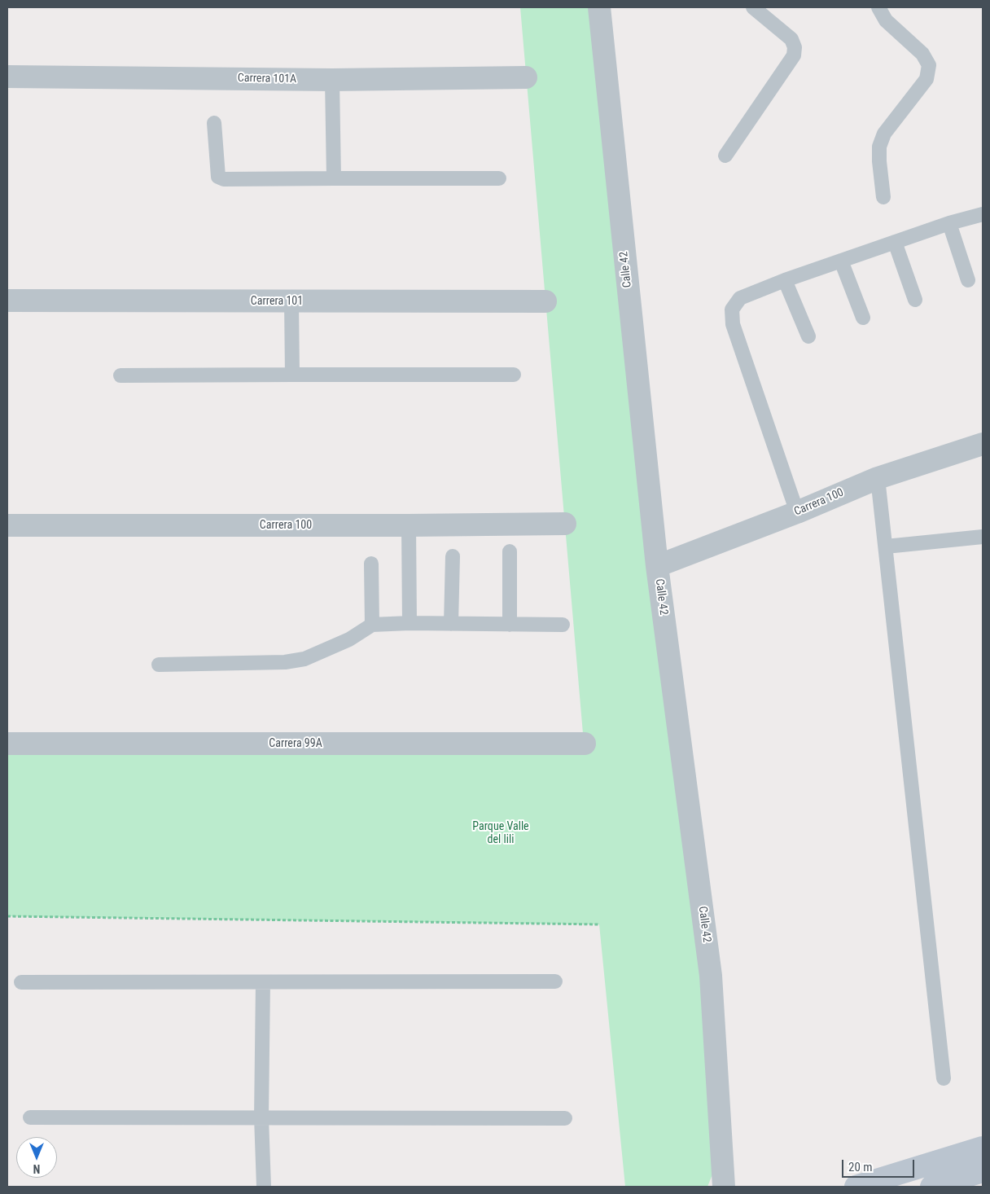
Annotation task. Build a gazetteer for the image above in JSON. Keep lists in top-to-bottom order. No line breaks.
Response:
{"streets":{"street":["Carrera 101A","Calle 42","Carrera 101","Carrera 100","Carrera 99A"]},"crossings":[["Calle 42","Carrera 100"]],"parks":["Parque Valle del lili"],"scale_bar":"20 m","north":"bottom"}
